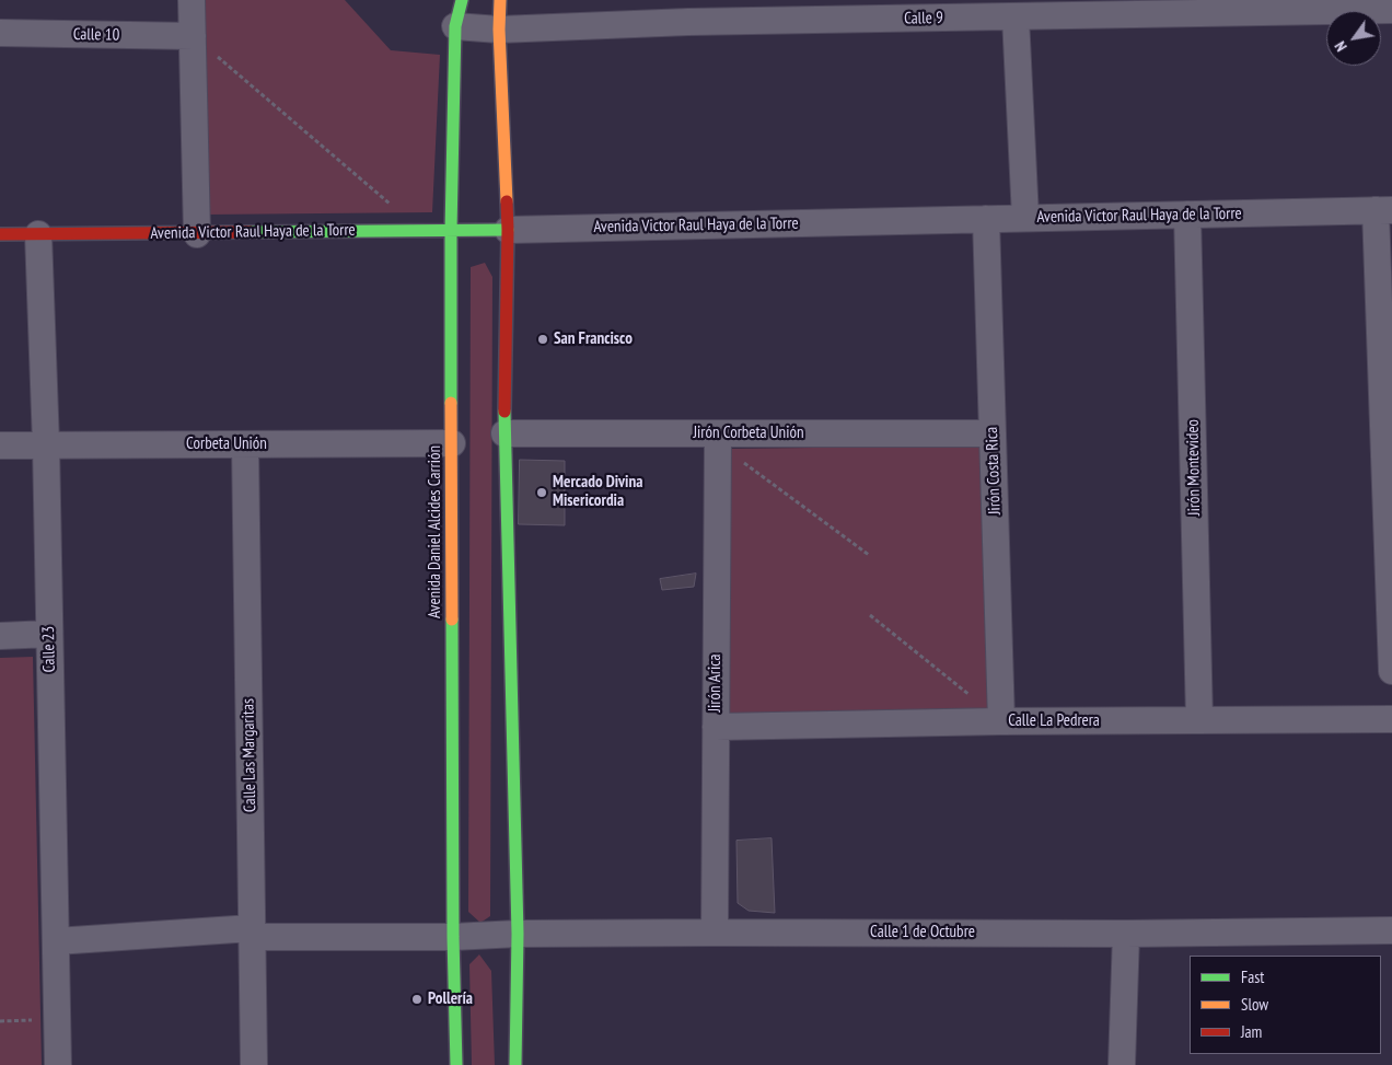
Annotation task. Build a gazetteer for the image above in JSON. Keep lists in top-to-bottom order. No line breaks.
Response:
{"streets":{"street":["Calle 9","Calle 10","Avenida Victor Raul Haya de la Torre","Jirón Corbeta Unión","Corbeta Unión","Jirón Montevideo","Jirón Costa Rica","Avenida Daniel Alcides Carrión","Calle 23","Jirón Arica","Calle La Pedrera","Calle Las Margaritas","Calle 1 de Octubre"]},"crossings":[["Calle 9","Avenida Daniel Alcides Carrión"],["Avenida Victor Raul Haya de la Torre","Jirón Montevideo"],["Avenida Victor Raul Haya de la Torre","Jirón Costa Rica"],["Avenida Victor Raul Haya de la Torre","Avenida Daniel Alcides Carrión"],["Avenida Victor Raul Haya de la Torre","Calle 23"],["Jirón Corbeta Unión","Jirón Costa Rica"],["Jirón Corbeta Unión","Jirón Arica"],["Corbeta Unión","Avenida Daniel Alcides Carrión"],["Corbeta Unión","Calle 23"],["Corbeta Unión","Calle Las Margaritas"],["Jirón Montevideo","Calle La Pedrera"],["Jirón Costa Rica","Calle La Pedrera"],["Avenida Daniel Alcides Carrión","Calle 1 de Octubre"],["Calle 23","Calle 1 de Octubre"],["Jirón Arica","Calle La Pedrera"],["Jirón Arica","Calle 1 de Octubre"],["Calle Las Margaritas","Calle 1 de Octubre"]],"places":["San Francisco","Mercado Divina Misericordia","Pollería"],"legend":["Fast","Slow","Jam"],"north":"bottom left"}
